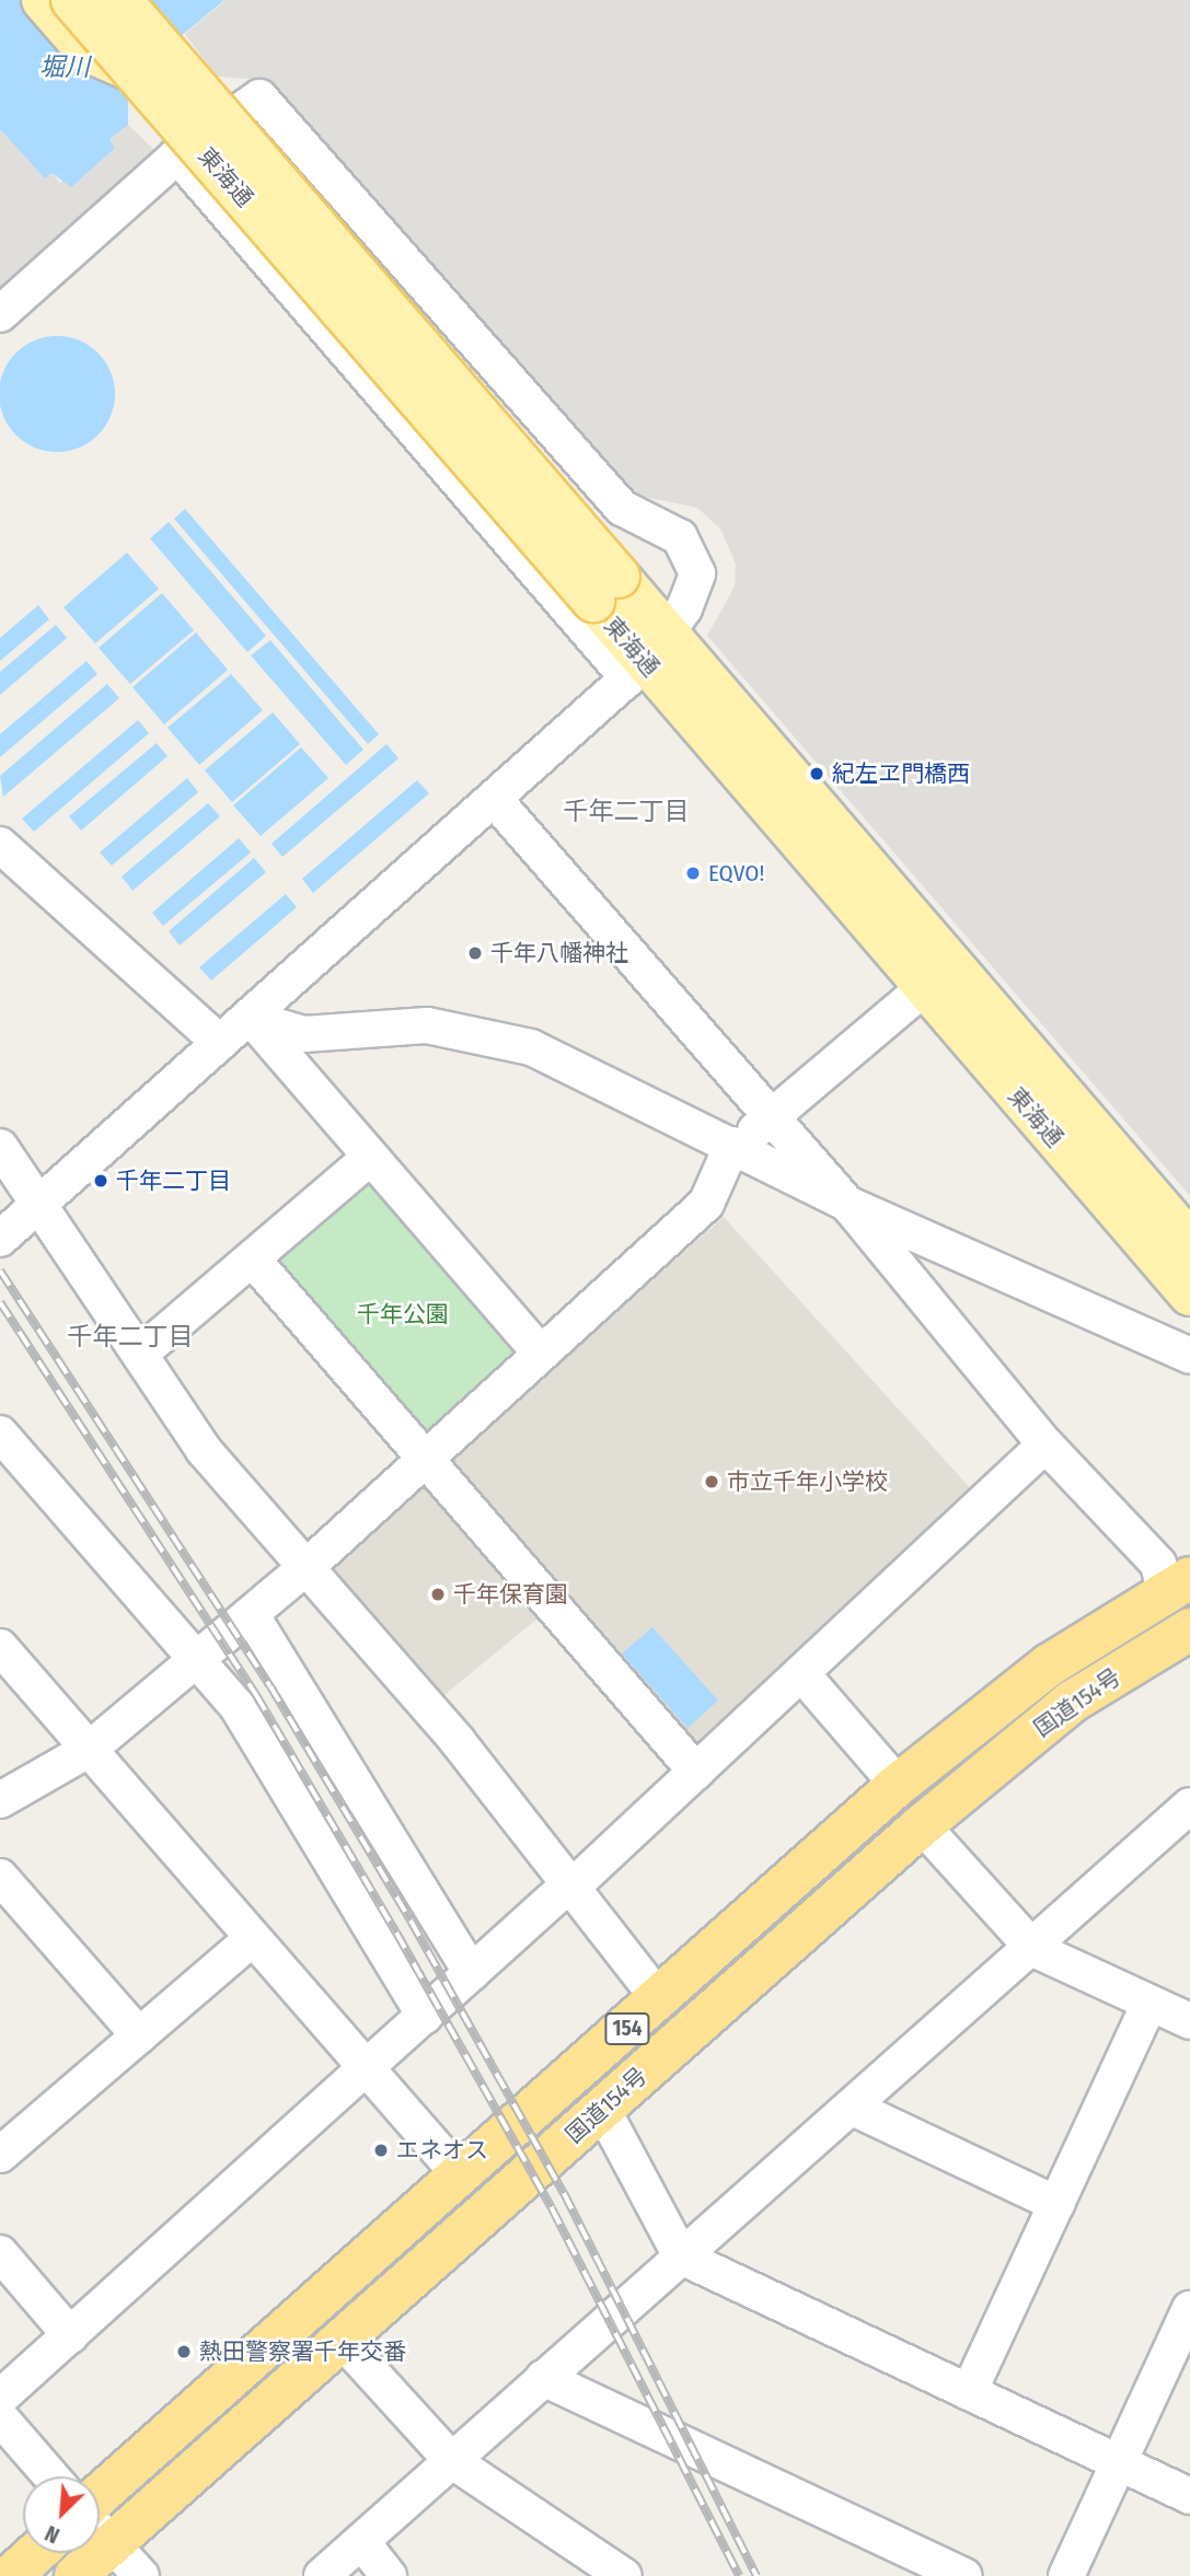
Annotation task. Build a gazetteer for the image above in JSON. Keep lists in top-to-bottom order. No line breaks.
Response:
{"streets":{"highway":["国道154号","154"],"main road":["東海通"]},"districts":["千年二丁目","千年二丁目"],"water":["堀川"],"parks":["千年公園"],"places":["紀左ヱ門橋西","EQVO!","千年八幡神社","千年二丁目","市立千年小学校","千年保育園","エネオス","熱田警察署千年交番"],"north":"bottom left"}
